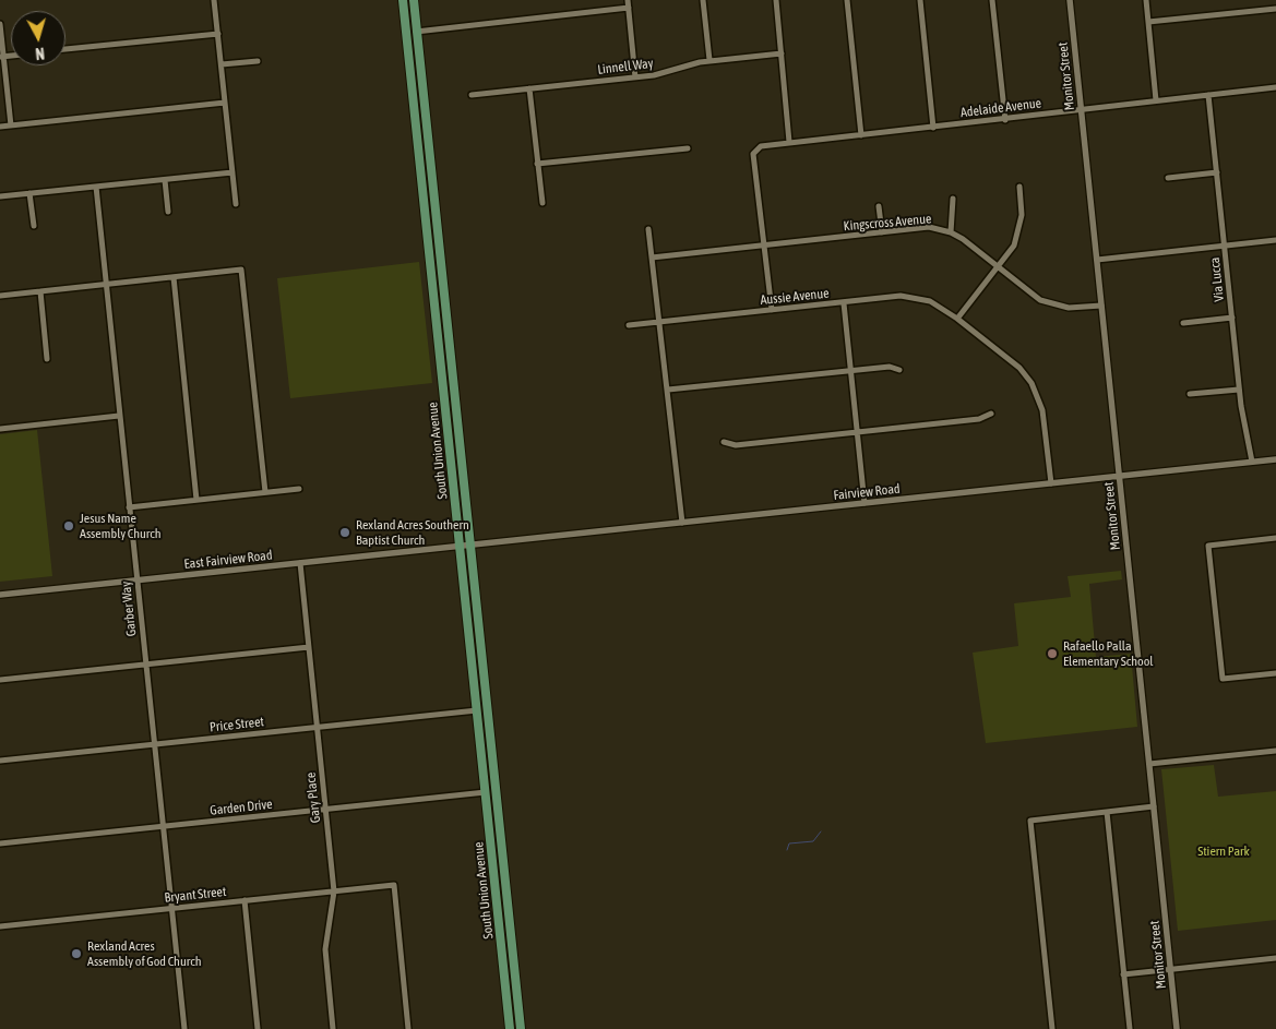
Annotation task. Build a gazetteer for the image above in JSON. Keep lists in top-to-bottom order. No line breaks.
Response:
{"streets":{"main road":["South Union Avenue"],"street":["Linnell Way","Monitor Street","Adelaide Avenue","Kingscross Avenue","Via Lucca","Aussie Avenue","Fairview Road","East Fairview Road","Garber Way","Price Street","Gary Place","Garden Drive","Bryant Street"]},"crossings":[["Monitor Street","Adelaide Avenue"],["Monitor Street","Kingscross Avenue"],["Monitor Street","Fairview Road"],["Adelaide Avenue","Kingscross Avenue"],["Adelaide Avenue","Via Lucca"],["Via Lucca","Fairview Road"],["Aussie Avenue","Fairview Road"],["South Union Avenue","Fairview Road"],["South Union Avenue","East Fairview Road"],["South Union Avenue","Price Street"],["South Union Avenue","Garden Drive"],["Fairview Road","East Fairview Road"],["East Fairview Road","Garber Way"],["East Fairview Road","Gary Place"],["Garber Way","Price Street"],["Garber Way","Garden Drive"],["Garber Way","Bryant Street"],["Price Street","Gary Place"],["Gary Place","Garden Drive"],["Gary Place","Bryant Street"]],"parks":["Stiern Park"],"places":["Jesus Name Assembly Church","Rexland Acres Southern Baptist Church","Rafaello Palla Elementary School","Rexland Acres Assembly of God Church"],"north":"bottom"}
